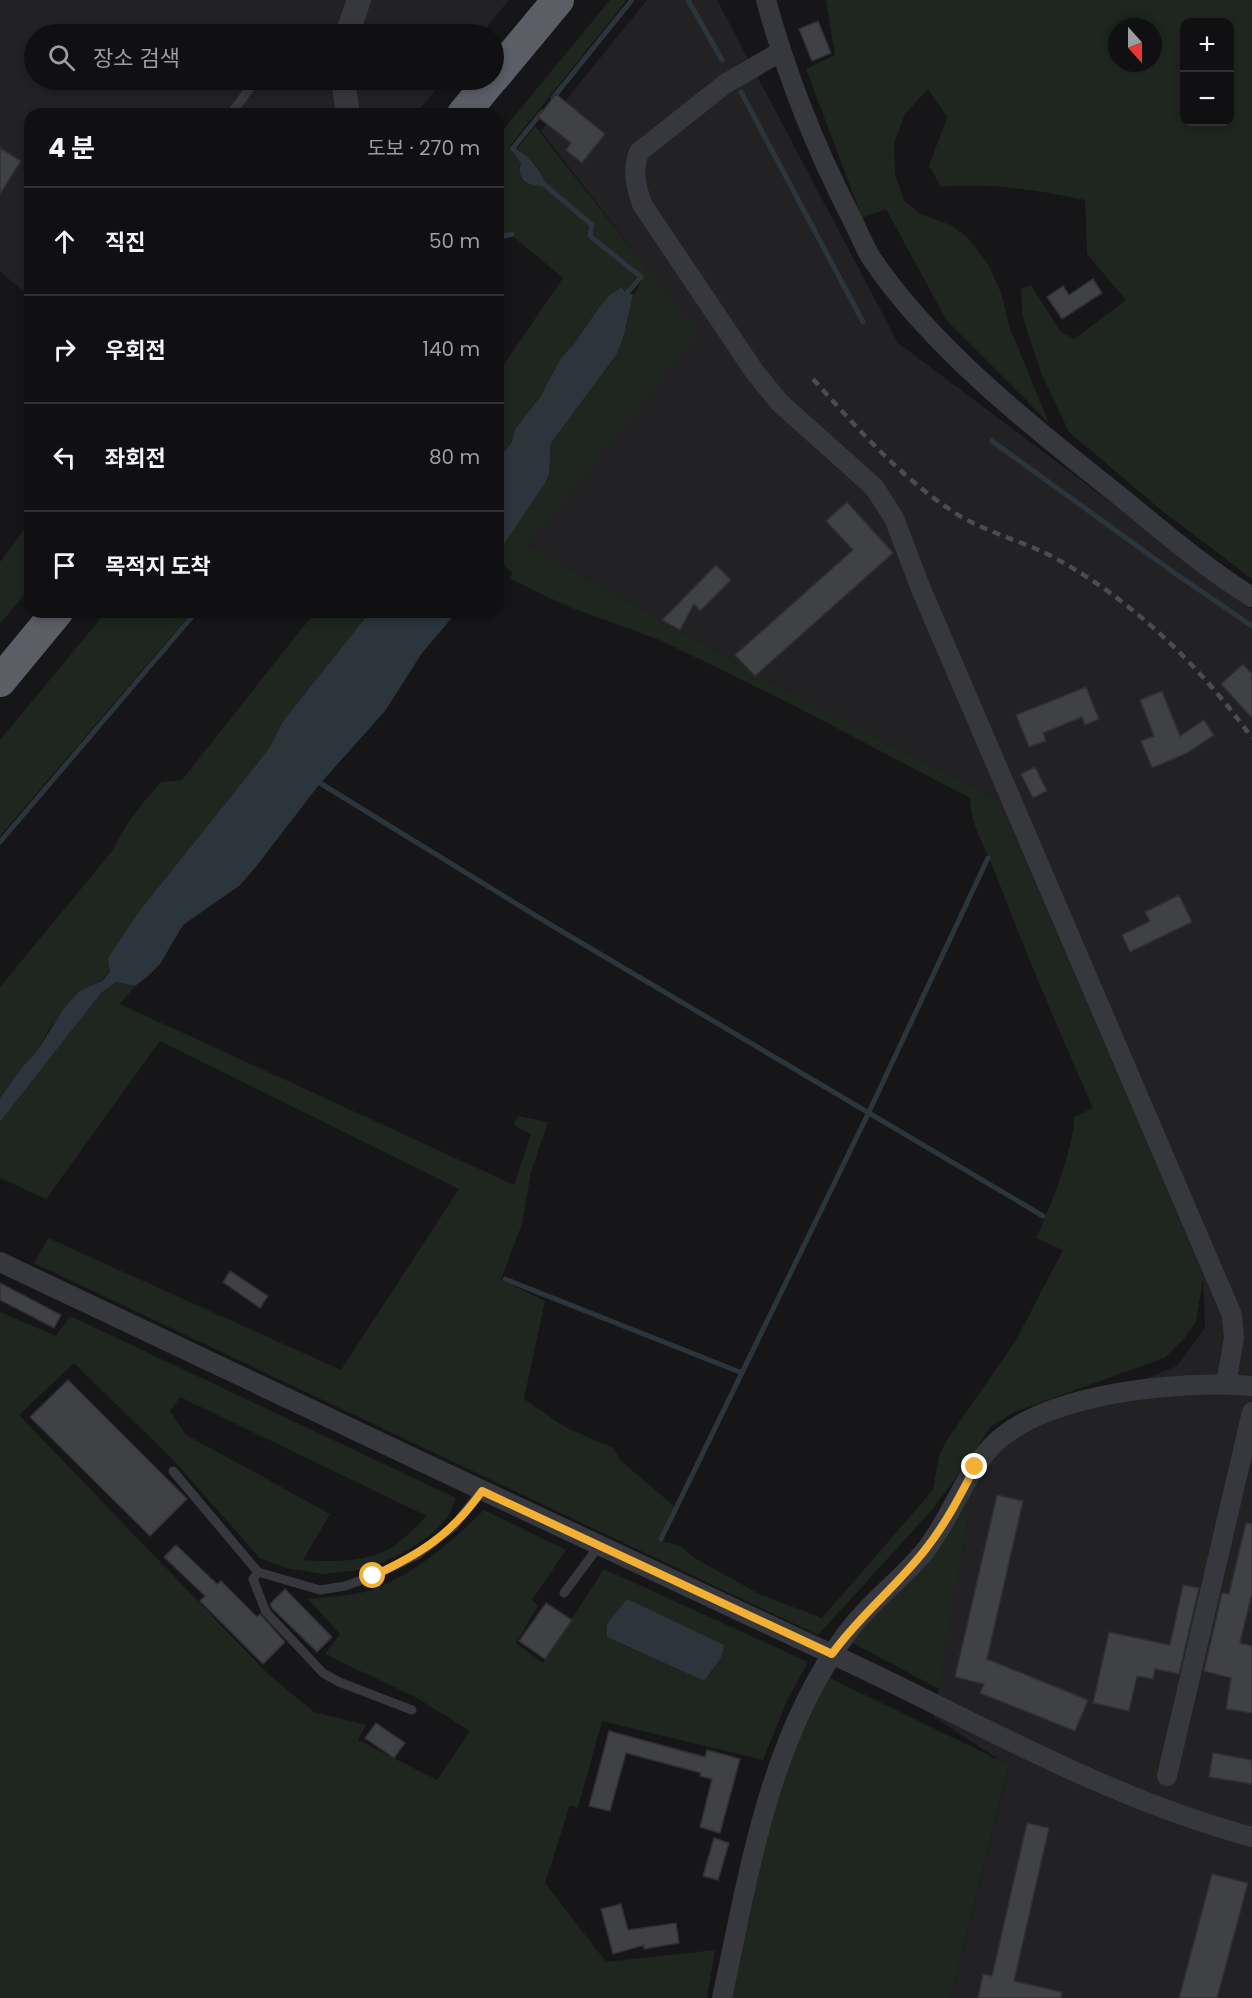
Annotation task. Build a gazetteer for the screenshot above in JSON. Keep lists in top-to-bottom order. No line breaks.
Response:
{"north":"bottom","page":{"map_buttons":["+","−"],"search":"장소 검색","heading":["4 분","도보 · 270 m"],"list":[["직진","50 m"],["우회전","140 m"],["좌회전","80 m"],"목적지 도착"]}}
